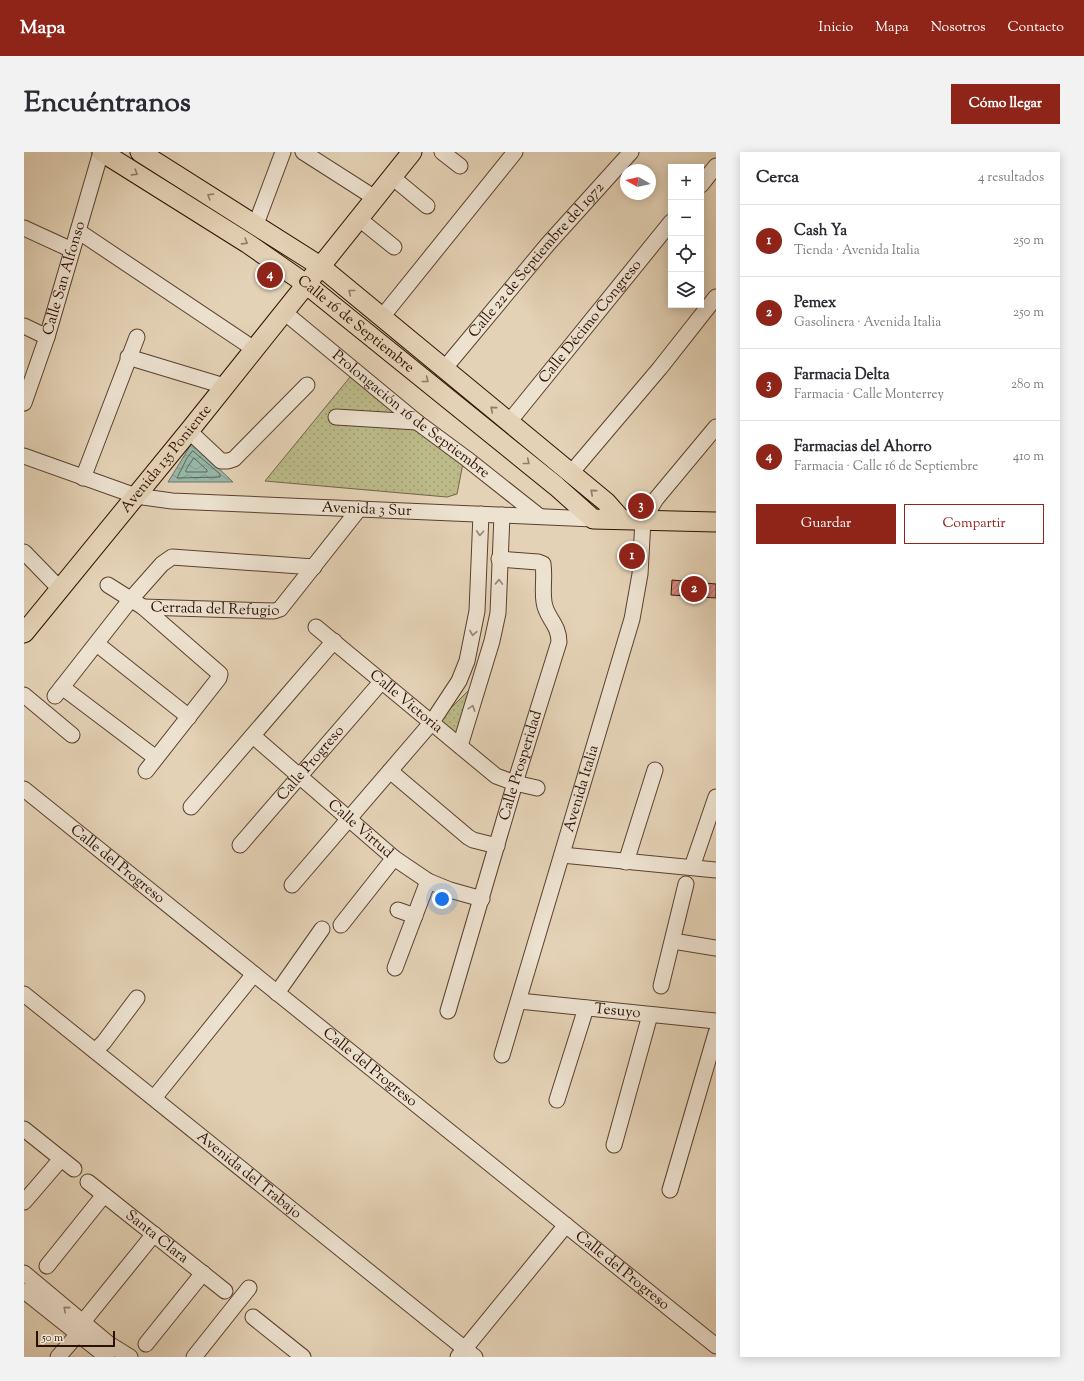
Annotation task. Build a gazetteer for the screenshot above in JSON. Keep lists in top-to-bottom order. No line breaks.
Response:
{"streets":{"main road":["Calle 16 de Septiembre","Avenida 135 Poniente","Avenida 3 Sur"],"street":["Calle 22 de Septiembre del 1972","Calle San Alfonso","Calle Décimo Congreso","Prolongación 16 de Septiembre","Cerrada del Refugio","Calle Victoria","Calle Progreso","Calle Prosperidad","Avenida Italia","Calle Virtud","Calle del Progreso","Tesuyo","Avenida del Trabajo","Santa Clara"]},"crossings":[["Calle 22 de Septiembre del 1972","Calle 16 de Septiembre"],["Calle San Alfonso","Calle 16 de Septiembre"],["Calle Décimo Congreso","Calle 16 de Septiembre"],["Calle 16 de Septiembre","Avenida 135 Poniente"],["Calle 16 de Septiembre","Avenida 3 Sur"],["Prolongación 16 de Septiembre","Avenida 135 Poniente"],["Prolongación 16 de Septiembre","Avenida 3 Sur"],["Avenida 135 Poniente","Avenida 3 Sur"],["Avenida 3 Sur","Cerrada del Refugio"],["Avenida 3 Sur","Avenida Italia"],["Calle Victoria","Calle Progreso"],["Calle Victoria","Calle Prosperidad"],["Calle Progreso","Calle Virtud"],["Calle Prosperidad","Calle Virtud"],["Avenida Italia","Tesuyo"]],"scale_bar":"50 m","north":"left","page":{"header":"Mapa","nav":["Inicio","Mapa","Nosotros","Contacto"],"title":"Encuéntranos","buttons":["Cómo llegar",["Guardar","Compartir"]],"heading":["Cerca","4 resultados"],"map_buttons":["+","−"],"list":[{"mark":"1","name":"Cash Ya","note":"Tienda · Avenida Italia","value":"250 m"},{"mark":"2","name":"Pemex","note":"Gasolinera · Avenida Italia","value":"250 m"},{"mark":"3","name":"Farmacia Delta","note":"Farmacia · Calle Monterrey","value":"280 m"},{"mark":"4","name":"Farmacias del Ahorro","note":"Farmacia · Calle 16 de Septiembre","value":"410 m"}],"pins":["4","3","1","2"],"scale":"50 m"}}
